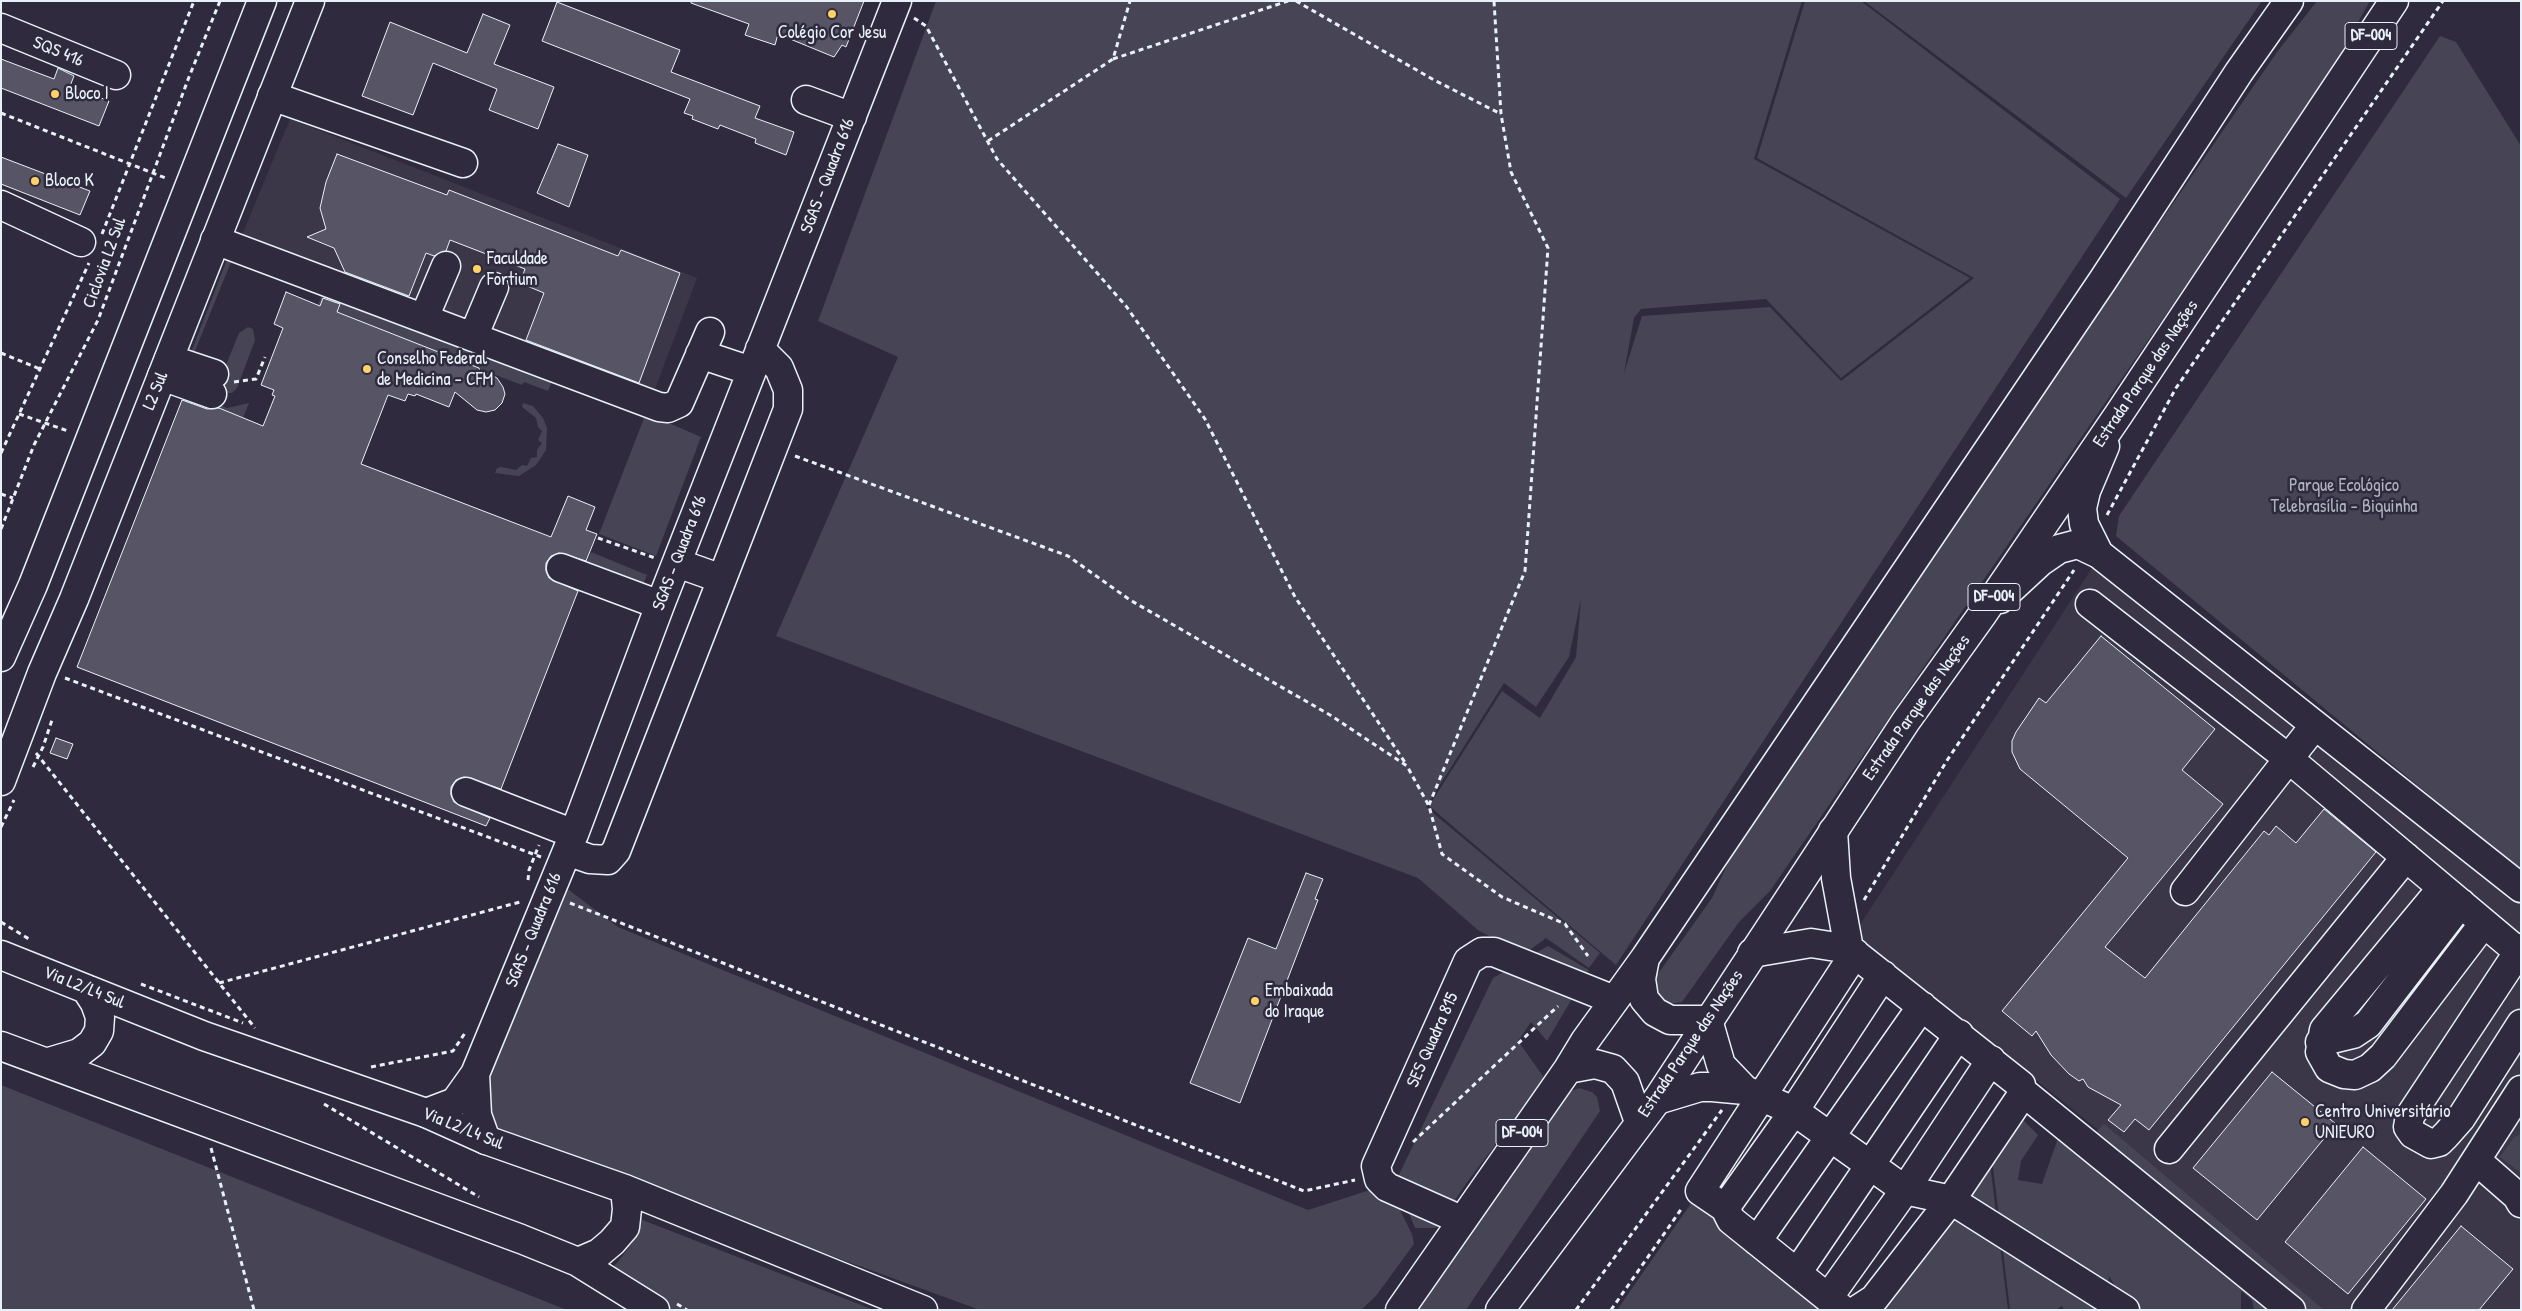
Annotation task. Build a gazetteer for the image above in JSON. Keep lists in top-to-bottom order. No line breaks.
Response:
{"streets":{"main road":["DF-004","SQS 416","SGAS - Quadra 616","Estrada Parque das Nações","L2 Sul","Via L2/L4 Sul","SES Quadra 815"],"path":["Ciclovia L2 Sul"]},"crossings":[["DF-004","SES Quadra 815"],["SGAS - Quadra 616","Via L2/L4 Sul"]],"parks":["Parque Ecológico Telebrasília - Biquinha"],"places":["Colégio Cor Jesu","Bloco I","Bloco K","Faculdade Fortium","Conselho Federal de Medicina - CFM","Embaixada do Iraque","Centro Universitário UNIEURO"]}
